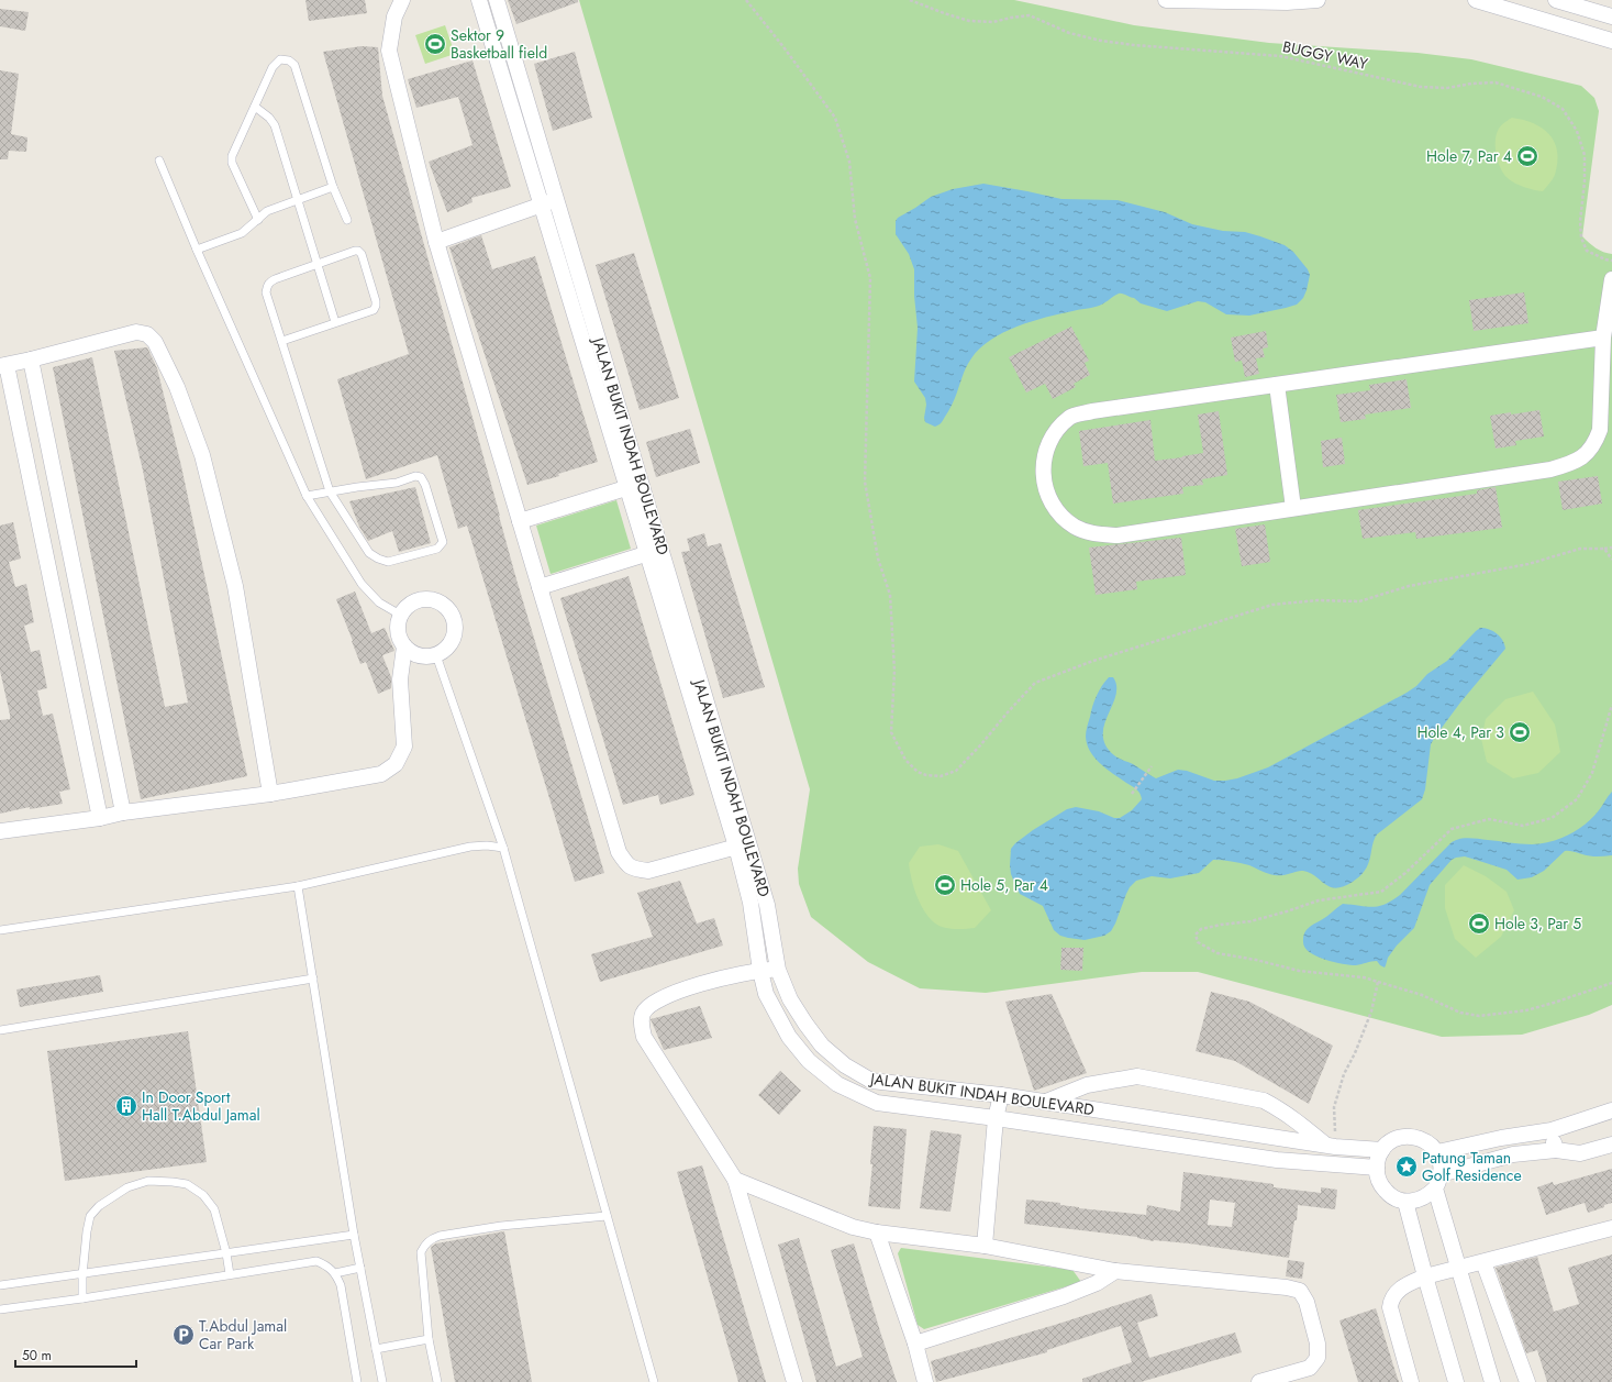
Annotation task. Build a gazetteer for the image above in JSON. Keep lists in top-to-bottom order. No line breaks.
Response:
{"streets":{"street":["JALAN BUKIT INDAH BOULEVARD"],"path":["BUGGY WAY"]},"places":{"sports":["Sektor 9 Basketball field","Hole 7, Par 4","Hole 4, Par 3","Hole 5, Par 4","Hole 3, Par 5"],"building":["In Door Sport Hall T.Abdul Jamal"],"place":["Patung Taman Golf Residence"],"parking":["T.Abdul Jamal Car Park"]},"scale_bar":"50 m"}
